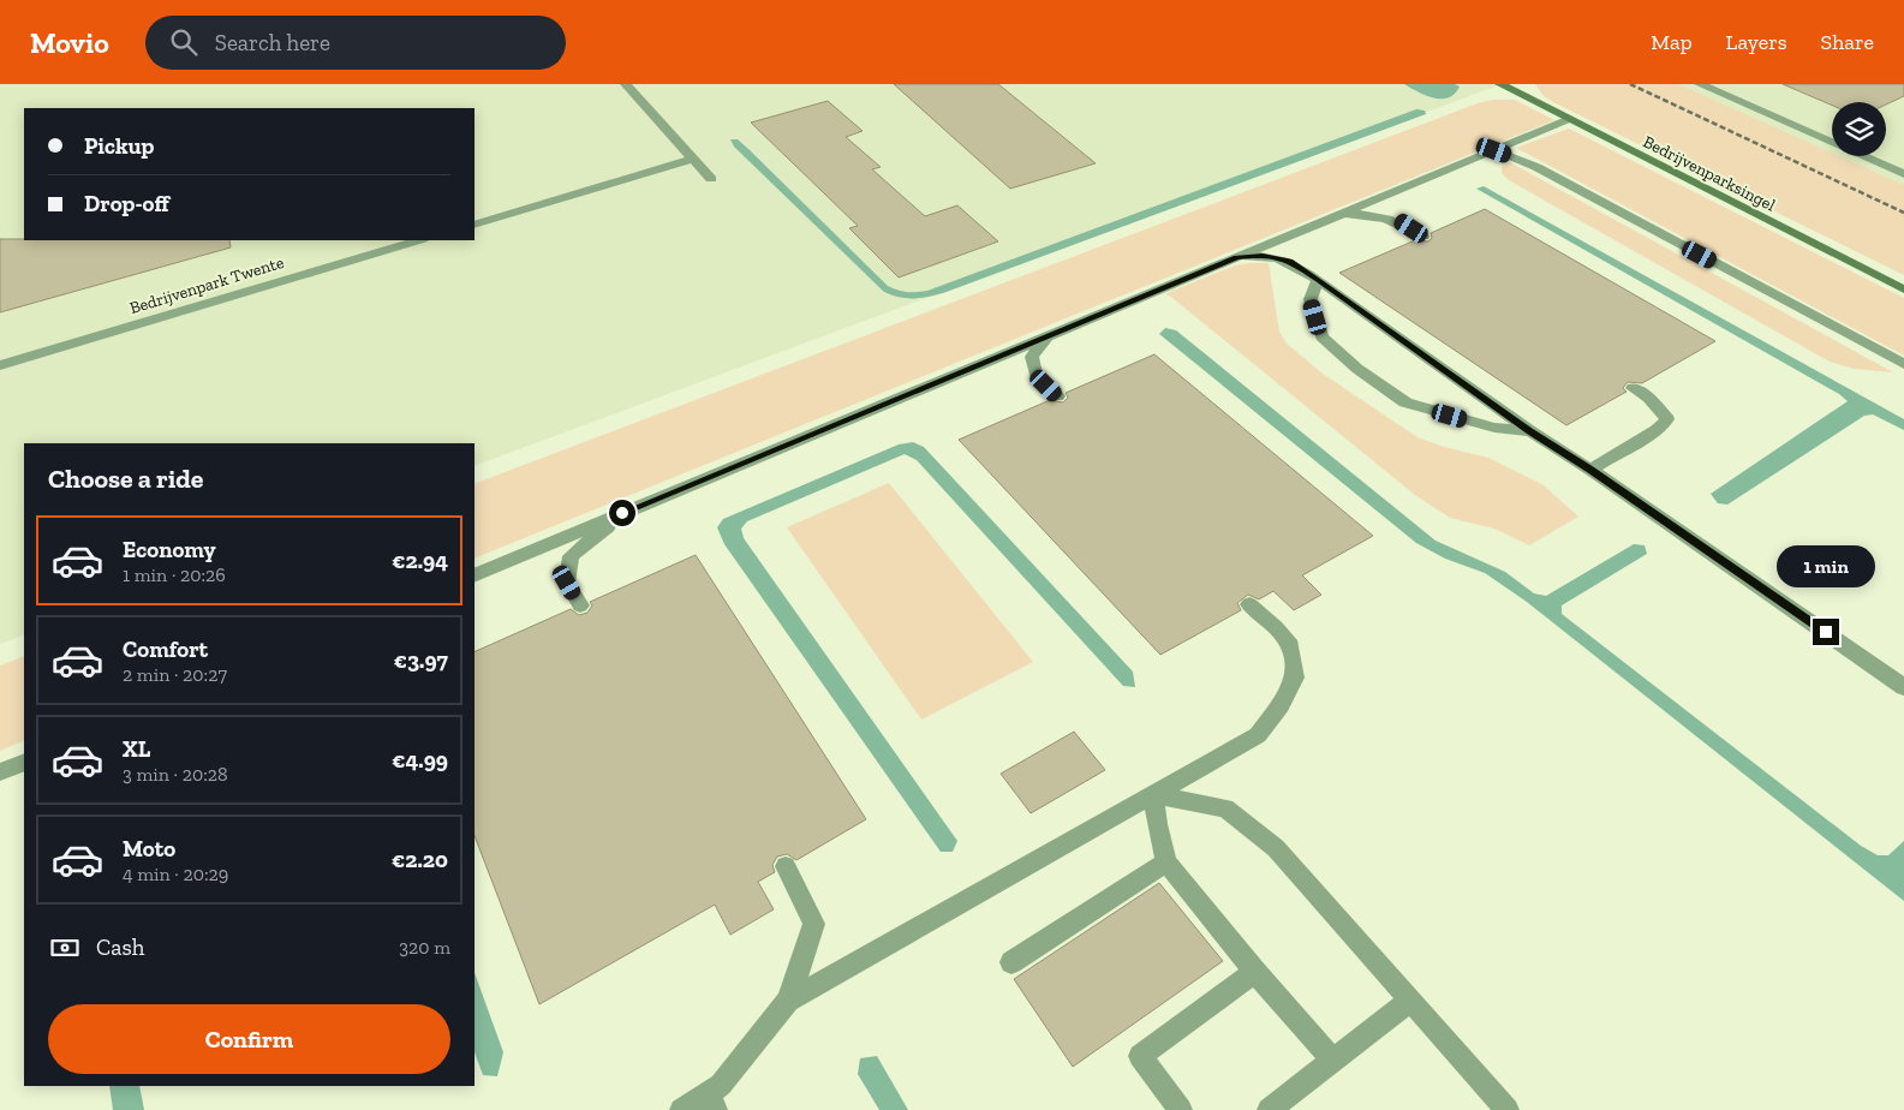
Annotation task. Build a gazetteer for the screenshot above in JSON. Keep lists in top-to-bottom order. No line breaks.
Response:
{"streets":{"street":["Bedrijvenparksingel","Bedrijvenpark Twente"]},"page":{"header":"Movio","search":"Search here","nav":["Map","Layers","Share"],"banner":["Pickup","Drop-off"],"heading":"Choose a ride","list":[{"name":"Economy","note":"1 min · 20:26","value":"€2.94"},{"name":"Comfort","note":"2 min · 20:27","value":"€3.97"},{"name":"XL","note":"3 min · 20:28","value":"€4.99"},{"name":"Moto","note":"4 min · 20:29","value":"€2.20"}],"bubble":"1 min","pay":["Cash","320 m"],"buttons":"Confirm"}}
